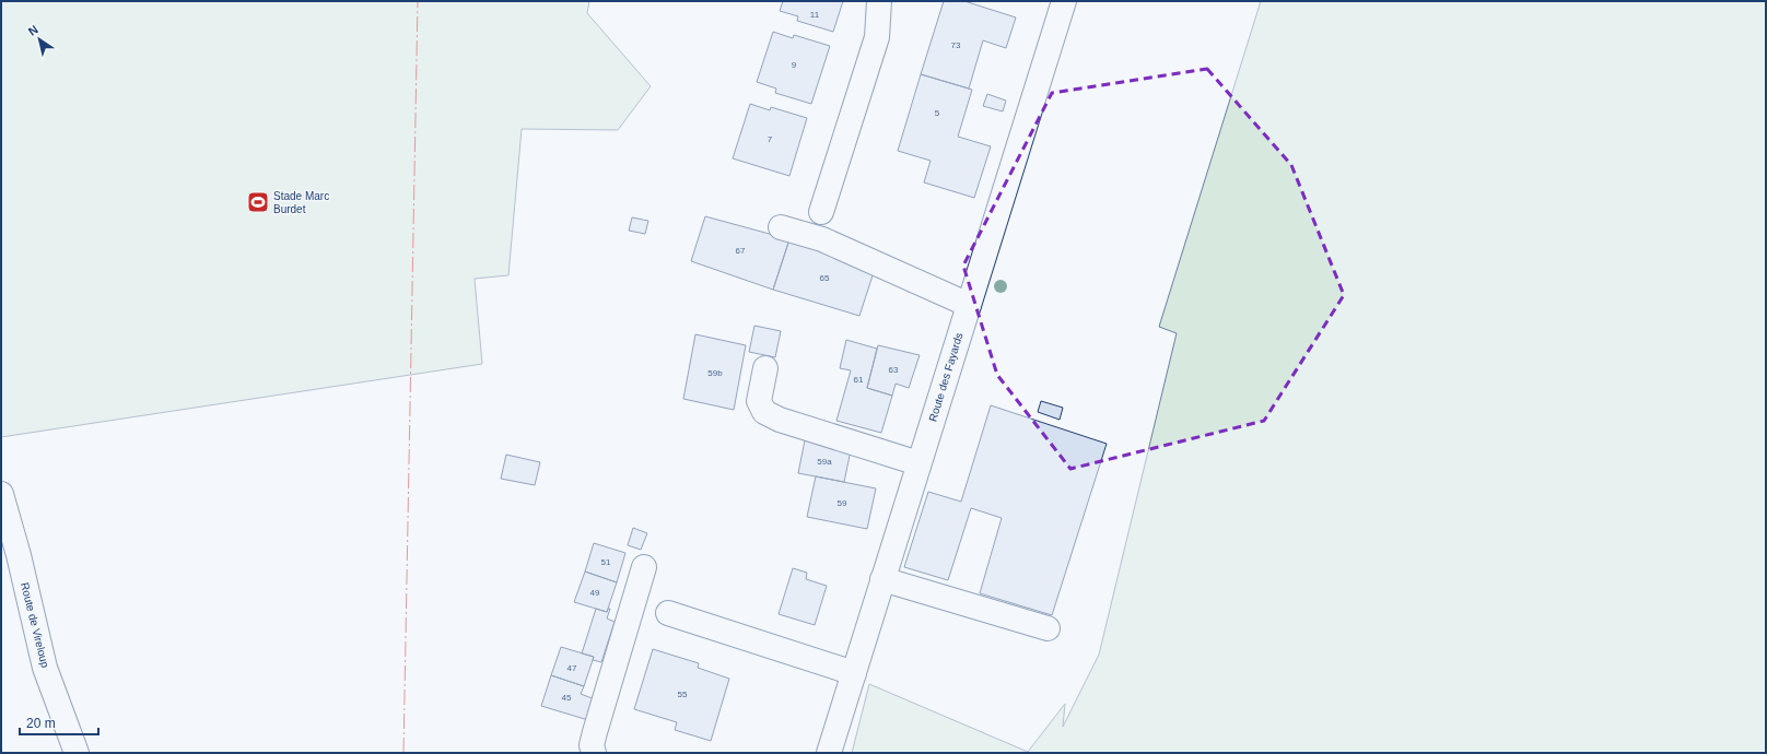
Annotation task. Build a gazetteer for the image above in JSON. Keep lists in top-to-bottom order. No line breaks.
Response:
{"streets":{"main road":["Route des Fayards","Route de Vireloup"]},"places":{"sports":["Stade Marc Burdet"]},"house_numbers":["11","73","9","5","7","67","65","63","59b","61","59a","59","51","49","47","55","45"],"scale_bar":"20 m","north":"top left"}
